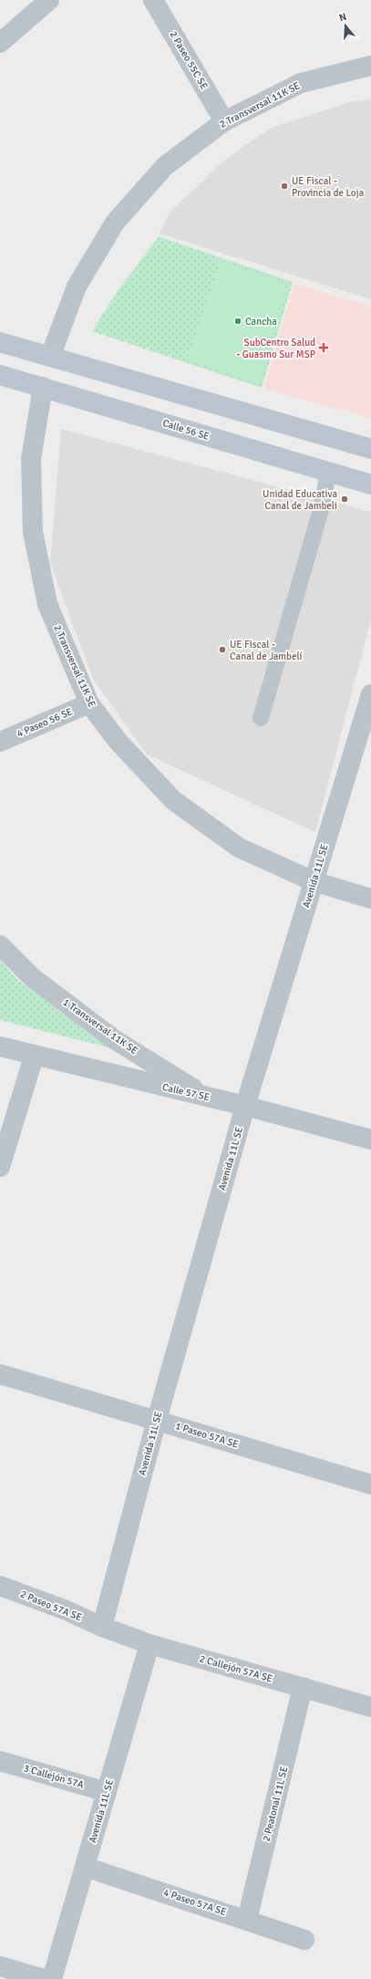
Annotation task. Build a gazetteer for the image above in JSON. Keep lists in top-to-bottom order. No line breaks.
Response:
{"streets":{"main road":["Calle 56 SE"],"street":["2 Paseo 55C SE","2 Transversal 11K SE","4 Paseo 56 SE","Avenida 11L SE","1 Transversal 11K SE","Calle 57 SE","1 Paseo 57A SE","2 Paseo 57A SE","2 Callejón 57A SE","3 Callejón 57A","2 Peatonal 11L SE","4 Paseo 57A SE"]},"crossings":[["2 Paseo 55C SE","2 Transversal 11K SE"],["2 Transversal 11K SE","Calle 56 SE"],["2 Transversal 11K SE","4 Paseo 56 SE"],["2 Transversal 11K SE","Avenida 11L SE"],["Avenida 11L SE","Calle 57 SE"],["Avenida 11L SE","1 Paseo 57A SE"],["Avenida 11L SE","2 Paseo 57A SE"],["Avenida 11L SE","2 Callejón 57A SE"],["Avenida 11L SE","3 Callejón 57A"],["Avenida 11L SE","4 Paseo 57A SE"],["1 Transversal 11K SE","Calle 57 SE"],["2 Paseo 57A SE","2 Callejón 57A SE"],["2 Callejón 57A SE","2 Peatonal 11L SE"],["2 Peatonal 11L SE","4 Paseo 57A SE"]],"places":{"other":["UE Fiscal - Provincia de Loja","Cancha","Unidad Educativa Canal de Jambeli","UE Fiscal - Canal de Jambelí"],"health":["SubCentro Salud - Guasmo Sur MSP"]},"north":"top"}
